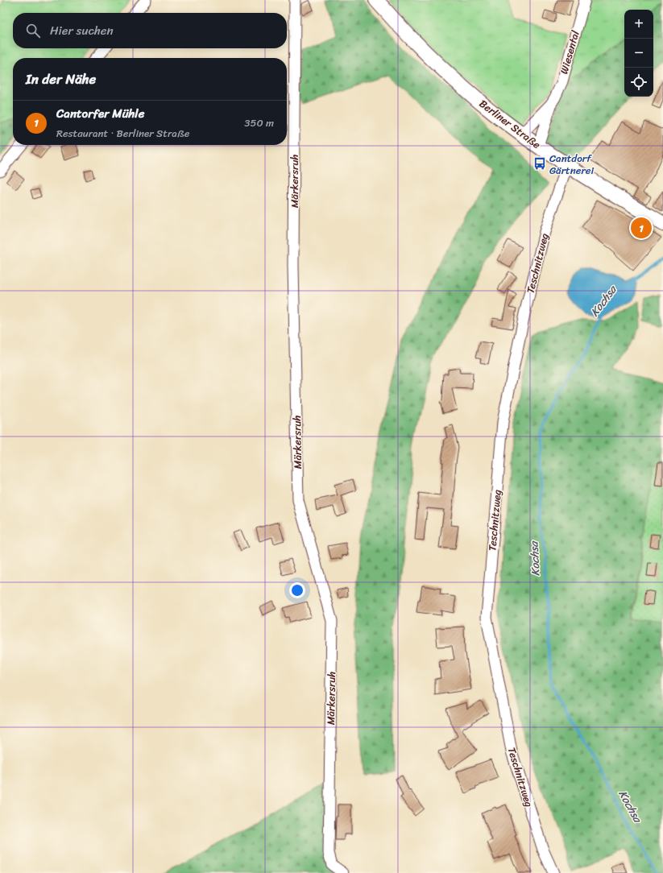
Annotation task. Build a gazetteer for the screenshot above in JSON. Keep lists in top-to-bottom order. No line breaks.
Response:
{"streets":{"main road":["Berliner Straße"],"street":["Wiesental","Märkersruh","Teschnitzweg"]},"crossings":[["Wiesental","Berliner Straße"],["Berliner Straße","Teschnitzweg"]],"water":["Kochsa"],"places":{"bus stop":["Cantdorf Gärtnerei"]},"page":{"map_buttons":["+","−"],"search":"Hier suchen","heading":"In der Nähe","list":[{"mark":"1","name":"Cantorfer Mühle","note":"Restaurant · Berliner Straße","value":"350 m"}],"pins":"1"}}
